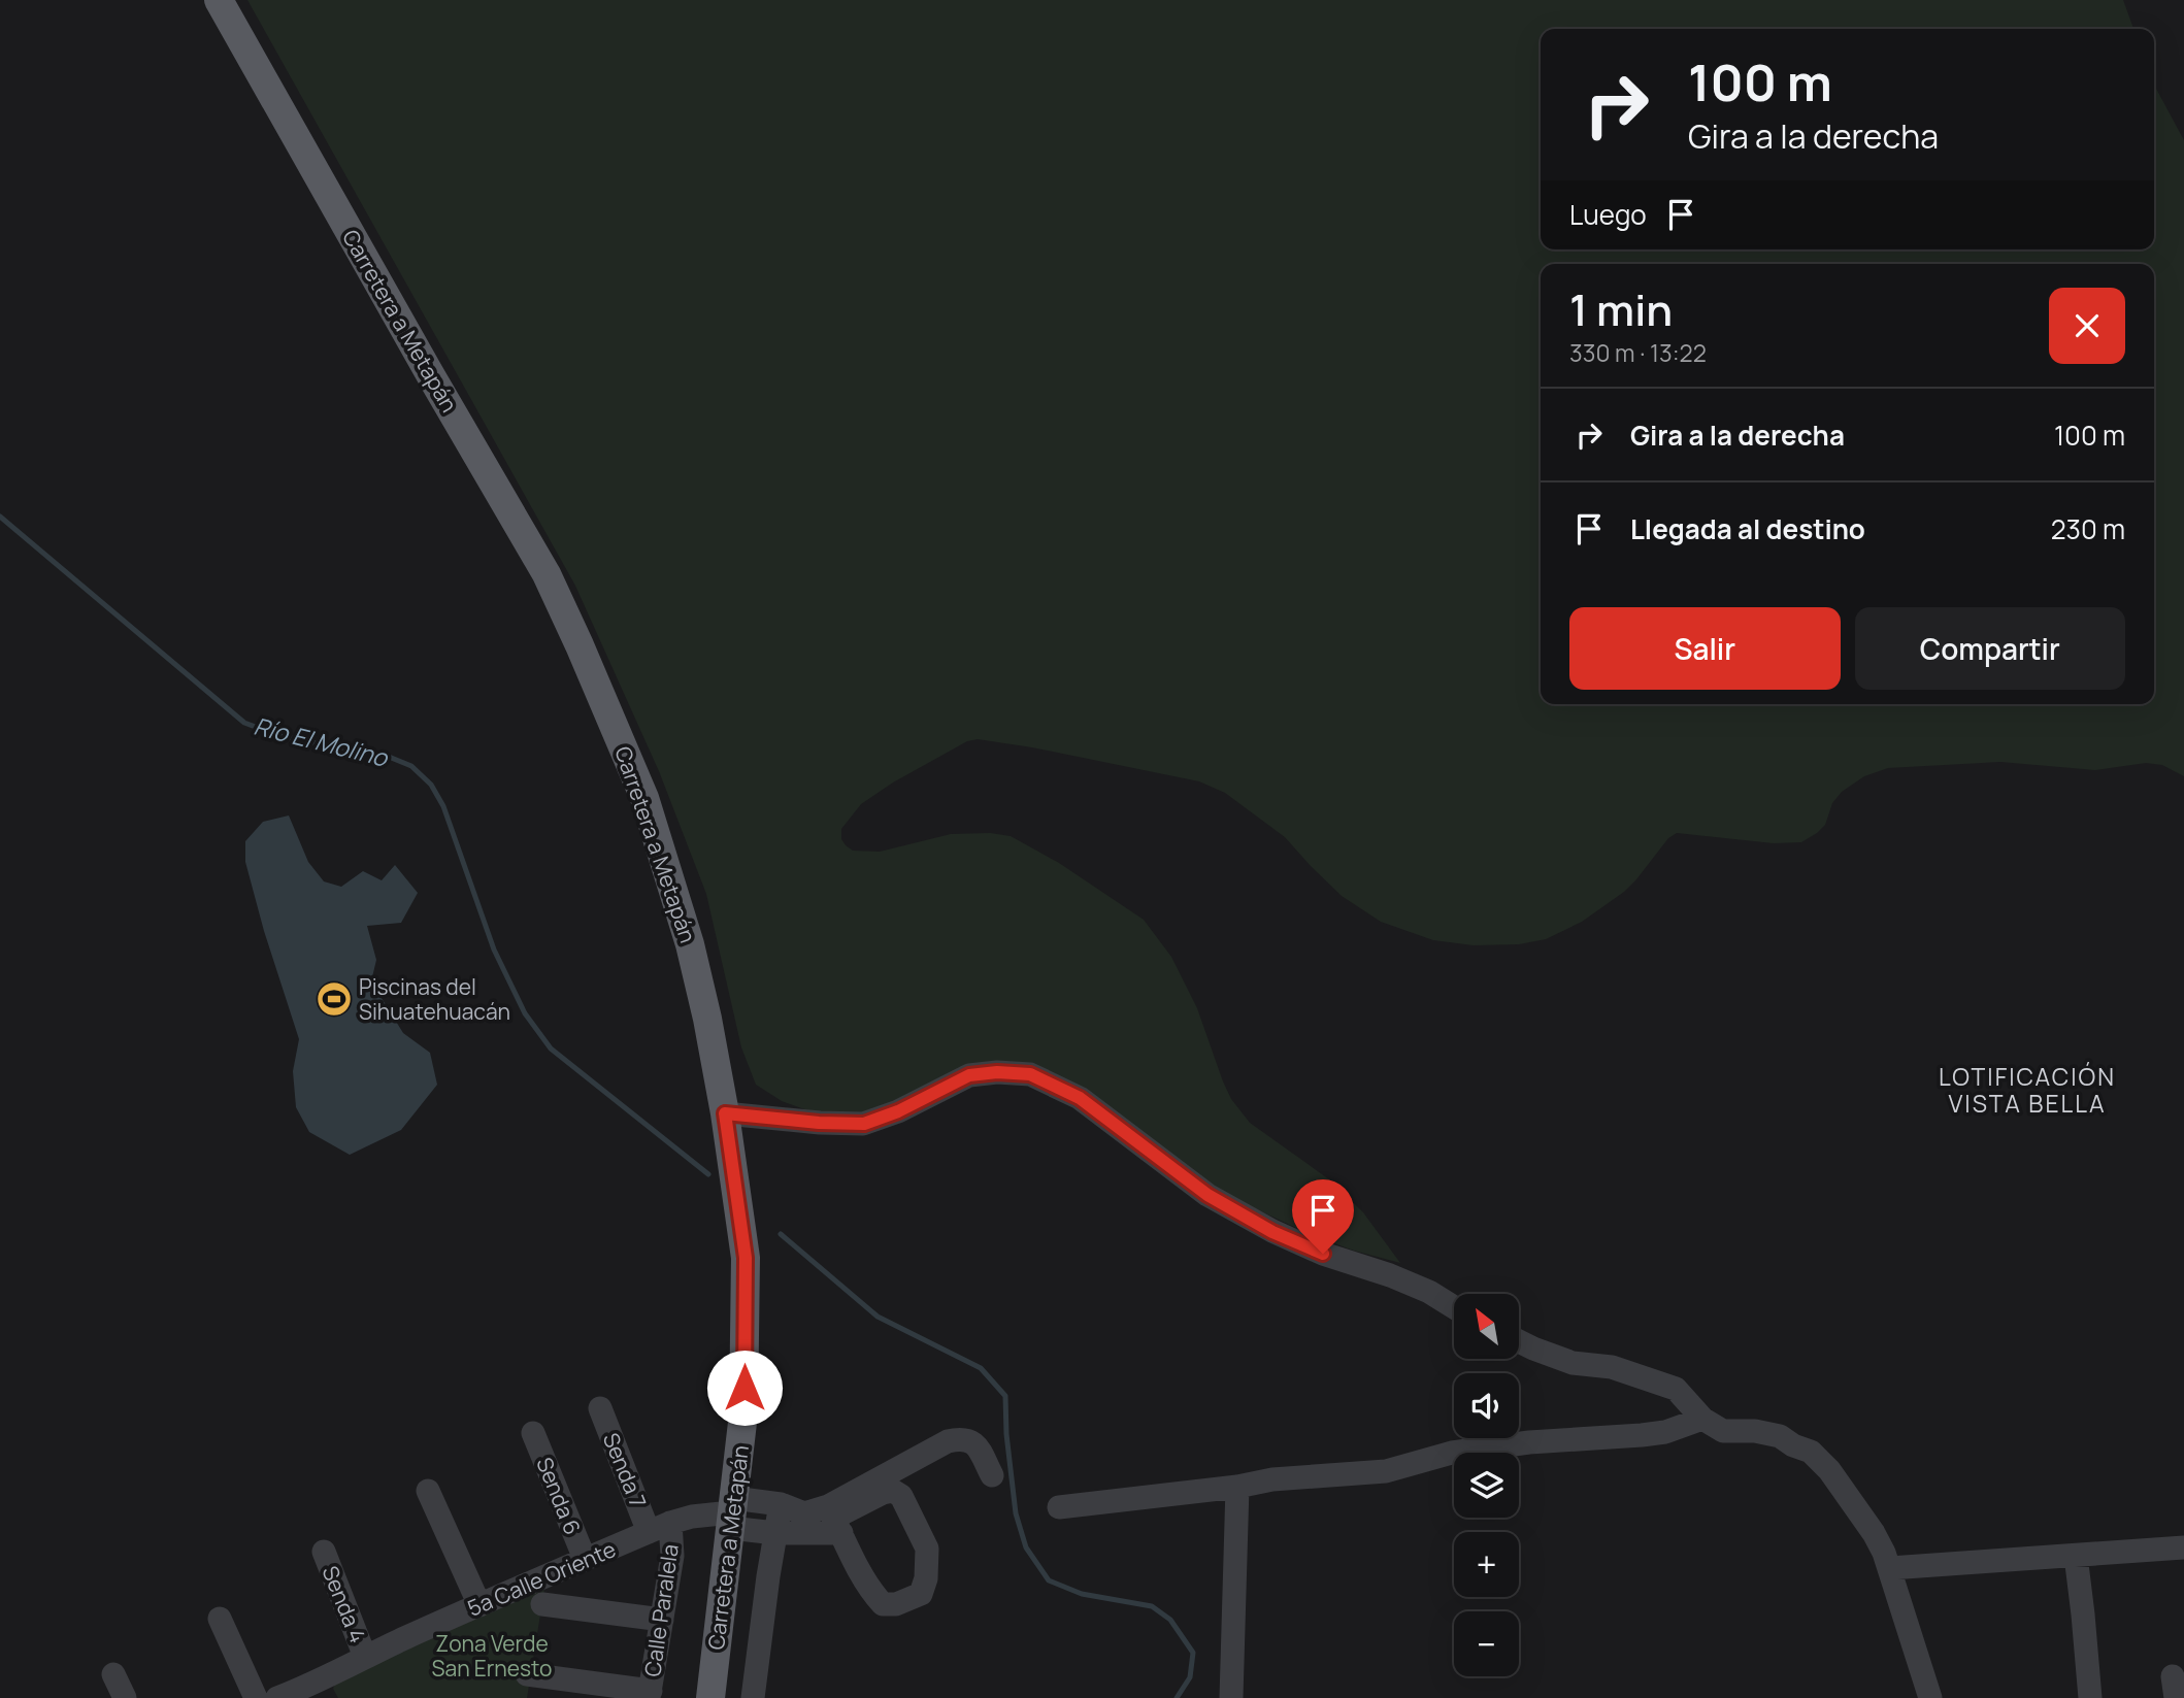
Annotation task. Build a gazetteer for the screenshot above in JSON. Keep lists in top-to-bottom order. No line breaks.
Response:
{"streets":{"main road":["Carretera a Metapán"],"street":["Senda 7","Senda 6","5a Calle Oriente","Senda 4","Calle Paralela"]},"crossings":[["Carretera a Metapán","5a Calle Oriente"],["Senda 7","5a Calle Oriente"],["Senda 7","Calle Paralela"],["Senda 6","5a Calle Oriente"],["5a Calle Oriente","Senda 4"],["5a Calle Oriente","Calle Paralela"]],"districts":["LOTIFICACIÓN VISTA BELLA"],"water":["Río El Molino"],"parks":["Zona Verde San Ernesto"],"places":{"sports":["Piscinas del Sihuatehuacán"]},"north":"top left","page":{"turn":["100 m","Gira a la derecha"],"then":"Luego","heading":["1 min","330 m · 13:22"],"list":[{"name":"Gira a la derecha","value":"100 m"},{"name":"Llegada al destino","value":"230 m"}],"buttons":["Salir","Compartir"],"map_buttons":["+","−"]}}
